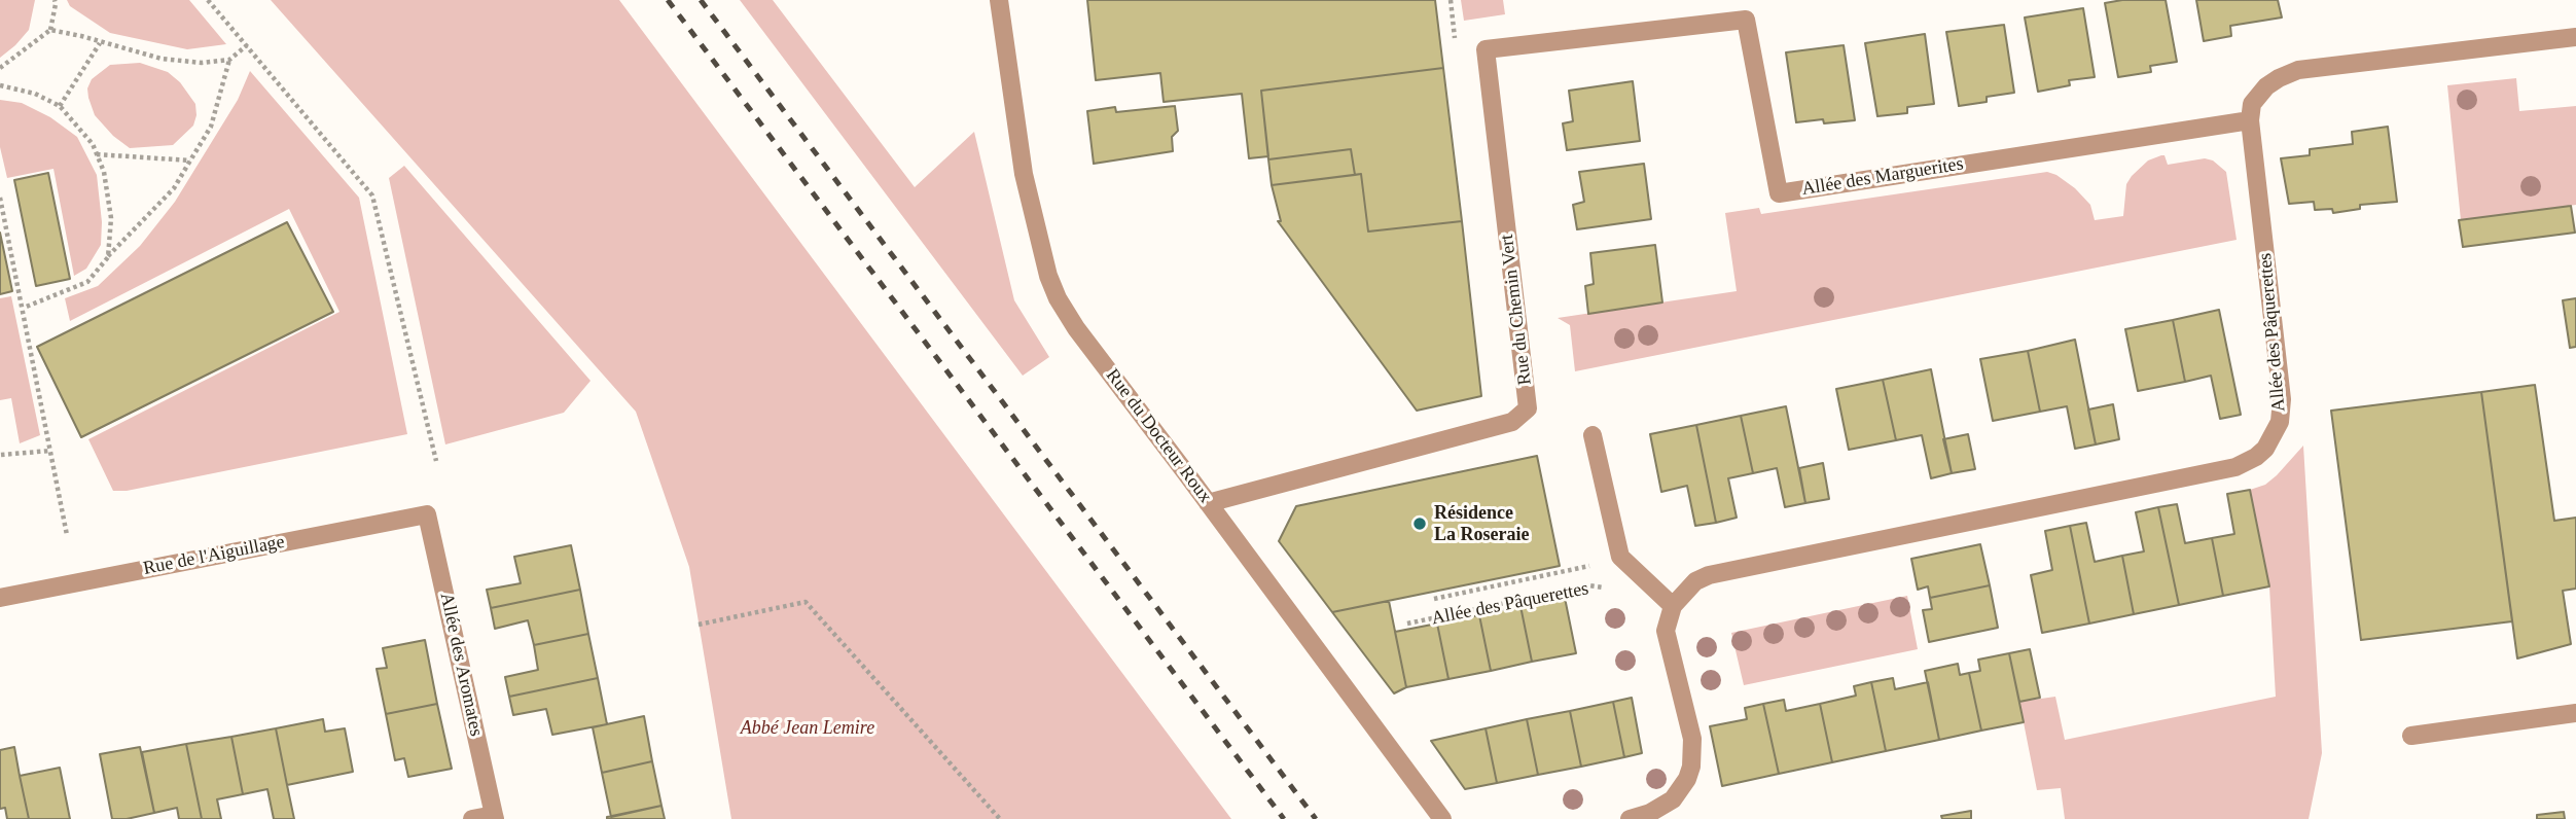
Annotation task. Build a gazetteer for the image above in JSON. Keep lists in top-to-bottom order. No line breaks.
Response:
{"streets":{"street":["Allée des Marguerites","Rue du Chemin Vert","Allée des Pâquerettes","Rue du Docteur Roux","Rue de l'Aiguillage","Allée des Aromates"]},"crossings":[["Allée des Marguerites","Rue du Chemin Vert"],["Allée des Marguerites","Allée des Pâquerettes"],["Rue du Chemin Vert","Rue du Docteur Roux"],["Rue de l'Aiguillage","Allée des Aromates"]],"parks":["Abbé Jean Lemire"],"places":["Résidence La Roseraie"]}
